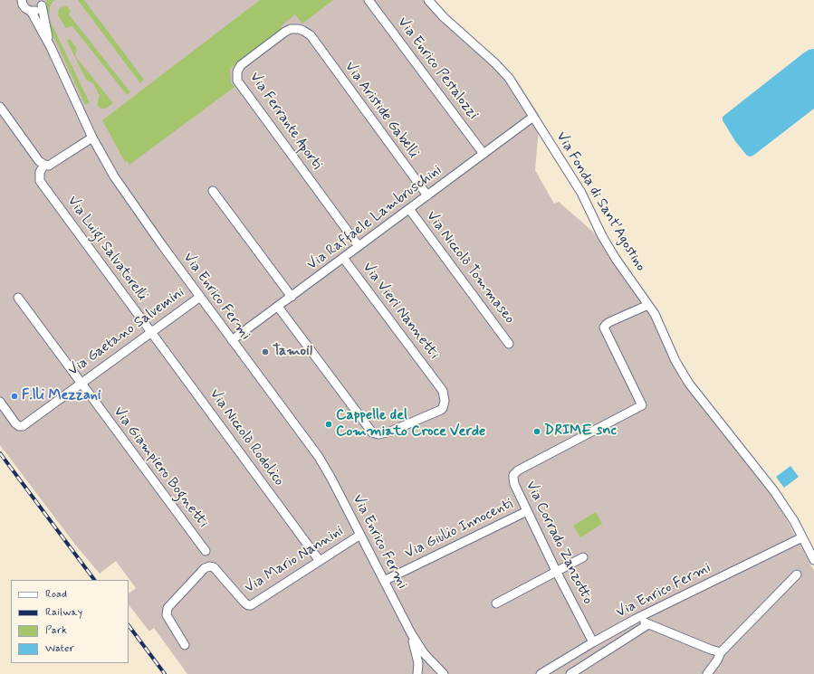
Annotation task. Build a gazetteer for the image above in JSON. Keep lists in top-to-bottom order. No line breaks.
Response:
{"streets":{"street":["Via Enrico Pestalozzi","Via Aristide Gabelli","Via Ferrante Aporti","Via Fonda di Sant'Agostino","Via Raffaele Lambruschini","Via Luigi Salvatorelli","Via Niccolò Tommaseo","Via Enrico Fermi","Via Vieri Nannetti","Via Gaetano Salvemini","Via Niccolò Rodolico","Via Giampiero Bognetti","Via Giulio Innocenti","Via Corrado Zanzotto","Via Mario Nannini"]},"crossings":[["Via Enrico Pestalozzi","Via Raffaele Lambruschini"],["Via Aristide Gabelli","Via Ferrante Aporti"],["Via Aristide Gabelli","Via Raffaele Lambruschini"],["Via Ferrante Aporti","Via Raffaele Lambruschini"],["Via Fonda di Sant'Agostino","Via Raffaele Lambruschini"],["Via Fonda di Sant'Agostino","Via Enrico Fermi"],["Via Fonda di Sant'Agostino","Via Corrado Zanzotto"],["Via Raffaele Lambruschini","Via Niccolò Tommaseo"],["Via Raffaele Lambruschini","Via Enrico Fermi"],["Via Raffaele Lambruschini","Via Vieri Nannetti"],["Via Luigi Salvatorelli","Via Gaetano Salvemini"],["Via Luigi Salvatorelli","Via Niccolò Rodolico"],["Via Enrico Fermi","Via Gaetano Salvemini"],["Via Enrico Fermi","Via Giulio Innocenti"],["Via Enrico Fermi","Via Corrado Zanzotto"],["Via Enrico Fermi","Via Mario Nannini"],["Via Gaetano Salvemini","Via Niccolò Rodolico"],["Via Gaetano Salvemini","Via Giampiero Bognetti"],["Via Niccolò Rodolico","Via Mario Nannini"],["Via Giulio Innocenti","Via Corrado Zanzotto"]],"places":["Tamoil","F.lli Mezzani","Cappelle del Commiato Croce Verde","DRIME snc"],"legend":["Road","Railway","Park","Water"]}
